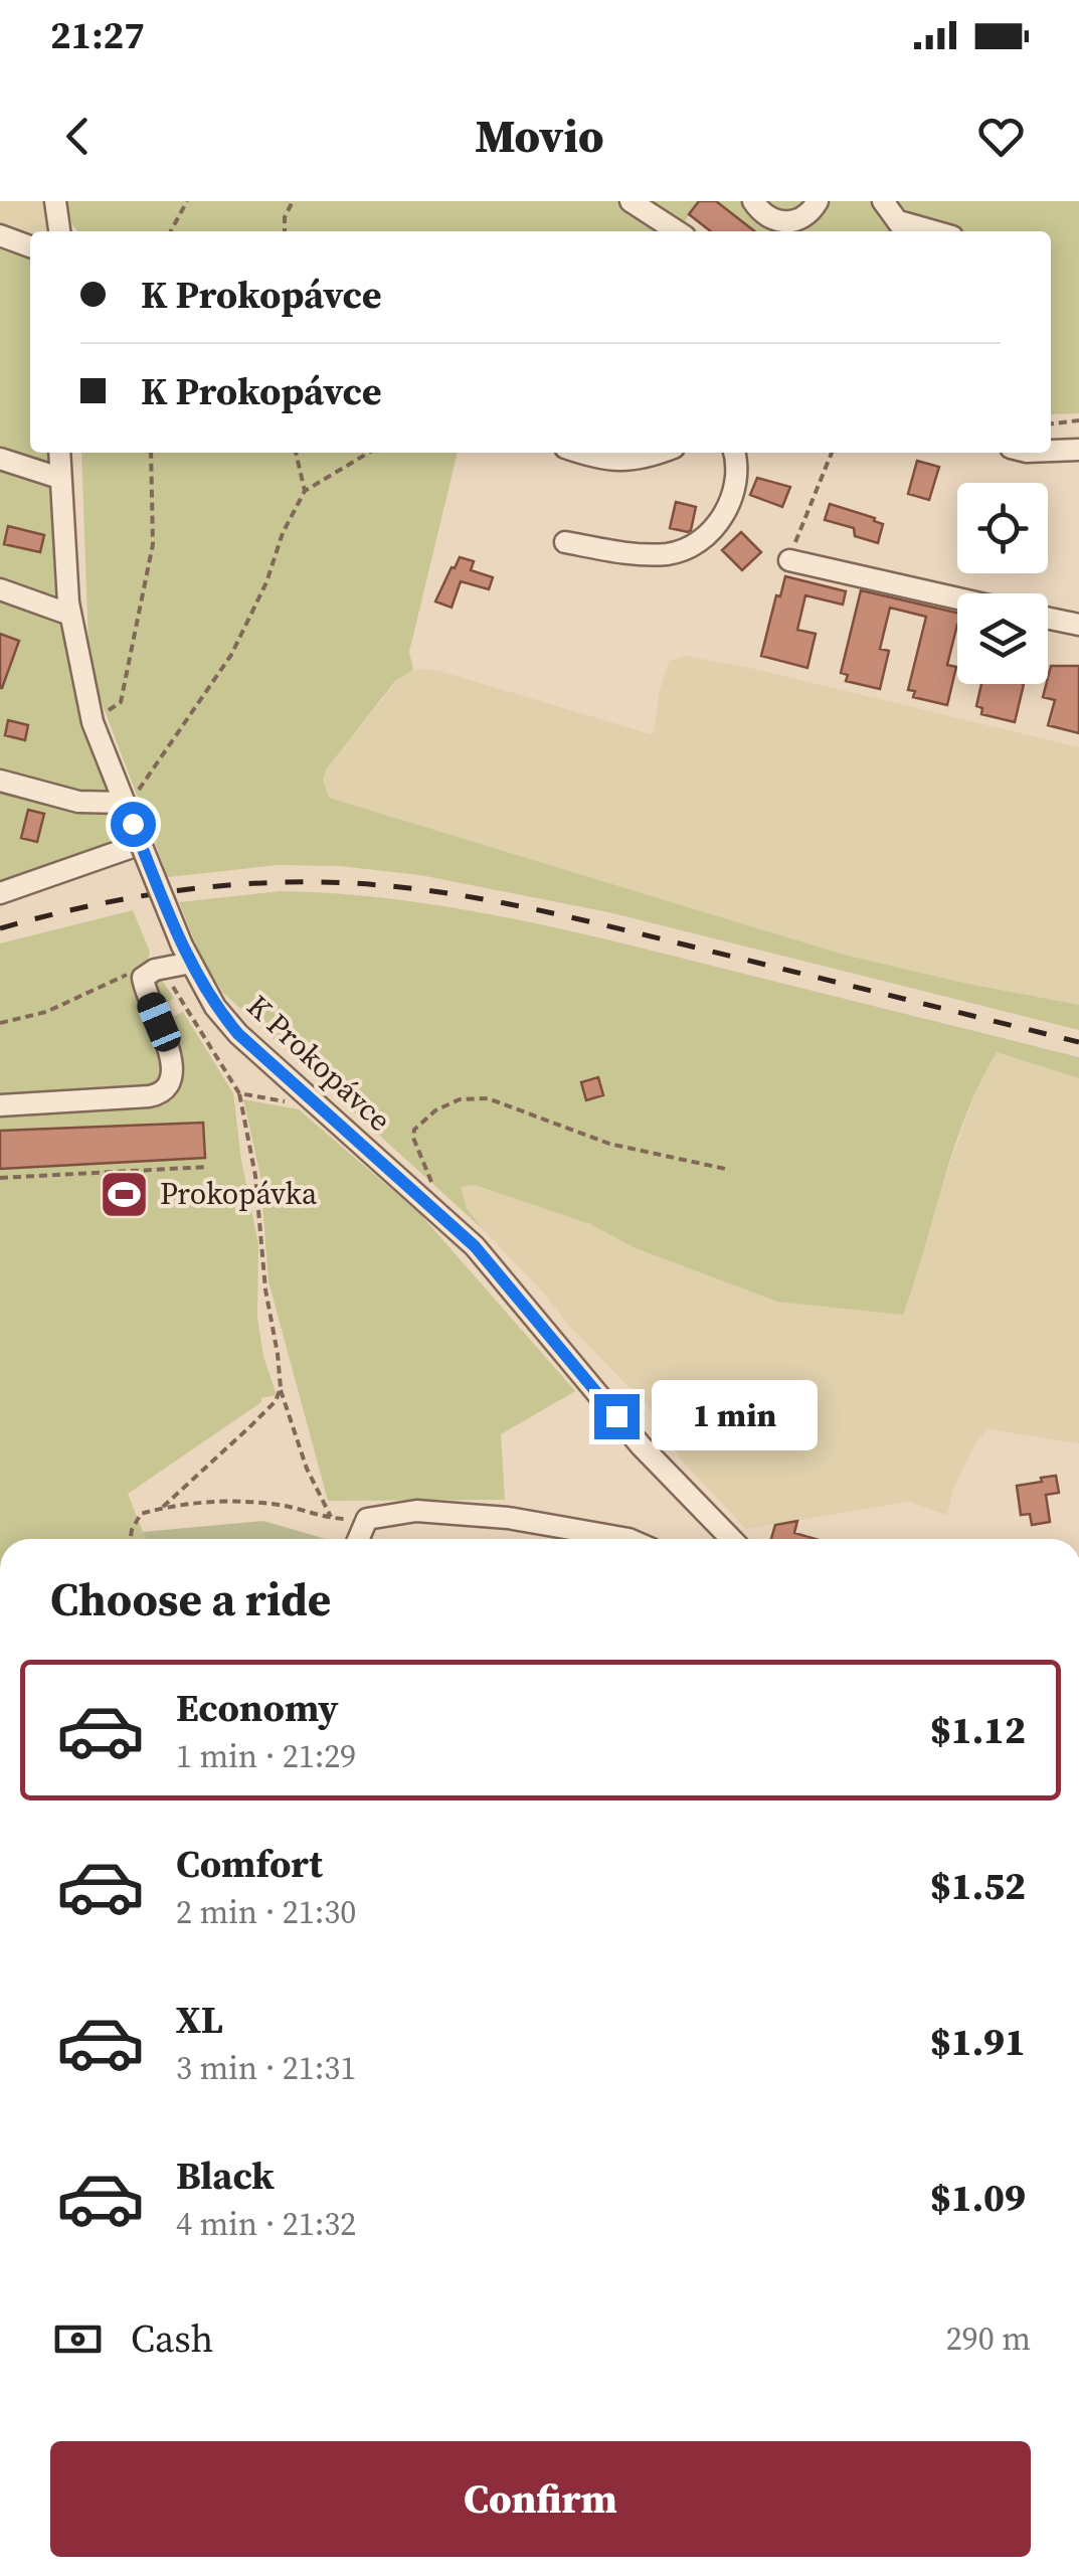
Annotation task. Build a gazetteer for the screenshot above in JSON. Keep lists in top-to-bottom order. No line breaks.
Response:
{"streets":{"street":["K Prokopávce"]},"places":{"sports":["Prokopávka"]},"page":{"status":"21:27","header":"Movio","banner":["K Prokopávce","K Prokopávce"],"bubble":"1 min","heading":"Choose a ride","list":[{"name":"Economy","note":"1 min · 21:29","value":"$1.12"},{"name":"Comfort","note":"2 min · 21:30","value":"$1.52"},{"name":"XL","note":"3 min · 21:31","value":"$1.91"},{"name":"Black","note":"4 min · 21:32","value":"$1.09"}],"pay":["Cash","290 m"],"buttons":"Confirm"}}
